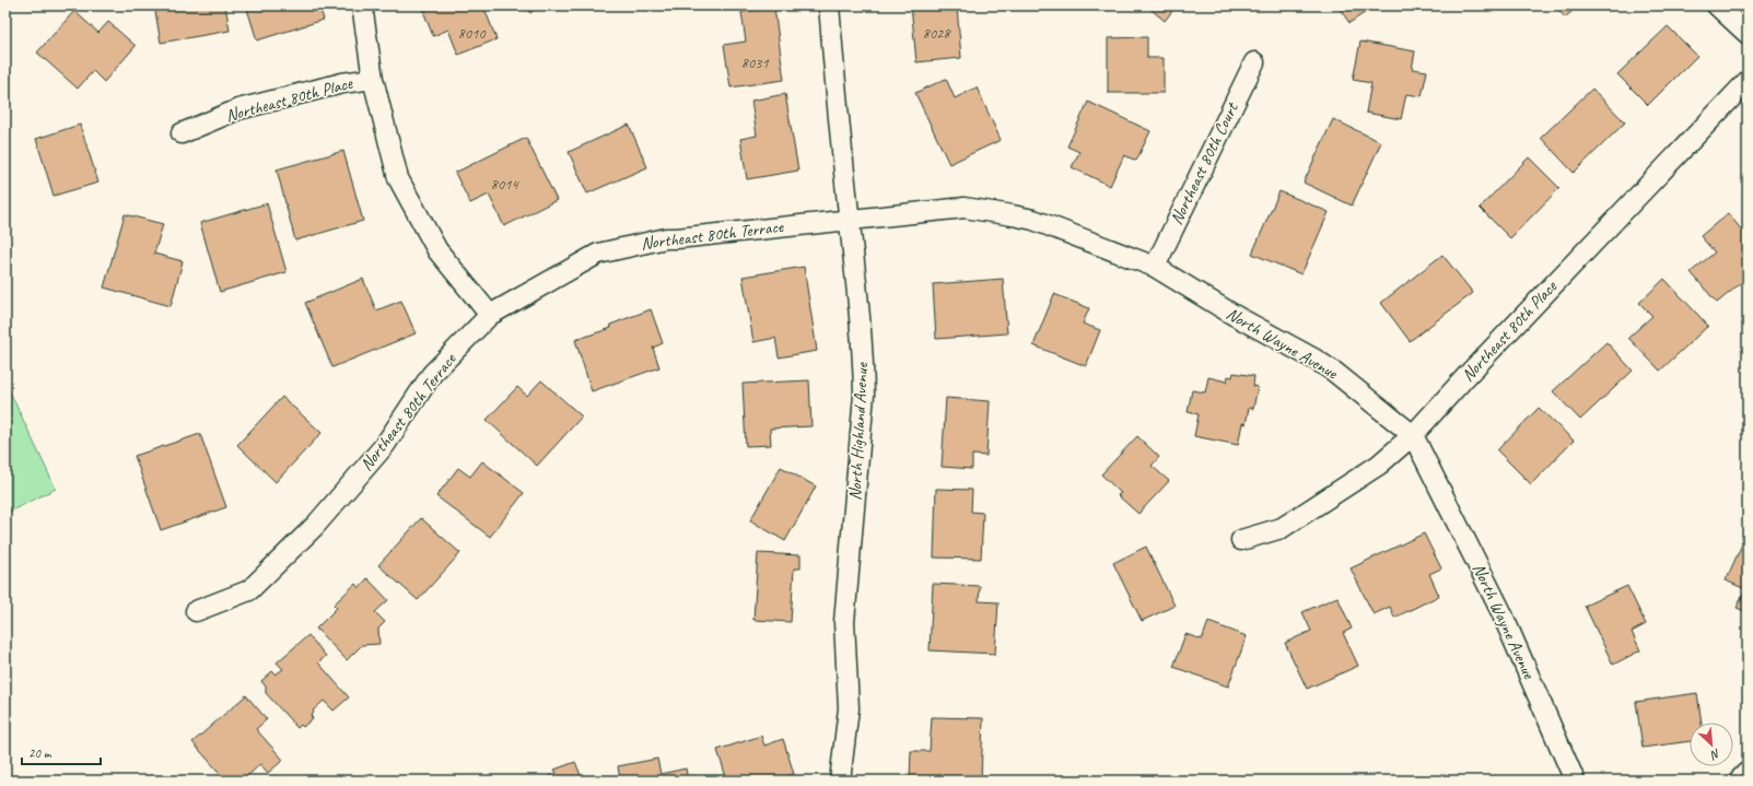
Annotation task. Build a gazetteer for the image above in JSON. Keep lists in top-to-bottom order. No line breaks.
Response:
{"streets":{"street":["Northeast 80th Place","Northeast 80th Court","Northeast 80th Terrace","North Wayne Avenue","North Highland Avenue"]},"crossings":[["Northeast 80th Place","North Wayne Avenue"],["Northeast 80th Court","North Wayne Avenue"],["Northeast 80th Terrace","North Wayne Avenue"],["Northeast 80th Terrace","North Highland Avenue"],["North Wayne Avenue","North Highland Avenue"]],"house_numbers":["8010","8028","8031","8014"],"scale_bar":"20 m","north":"bottom right"}
